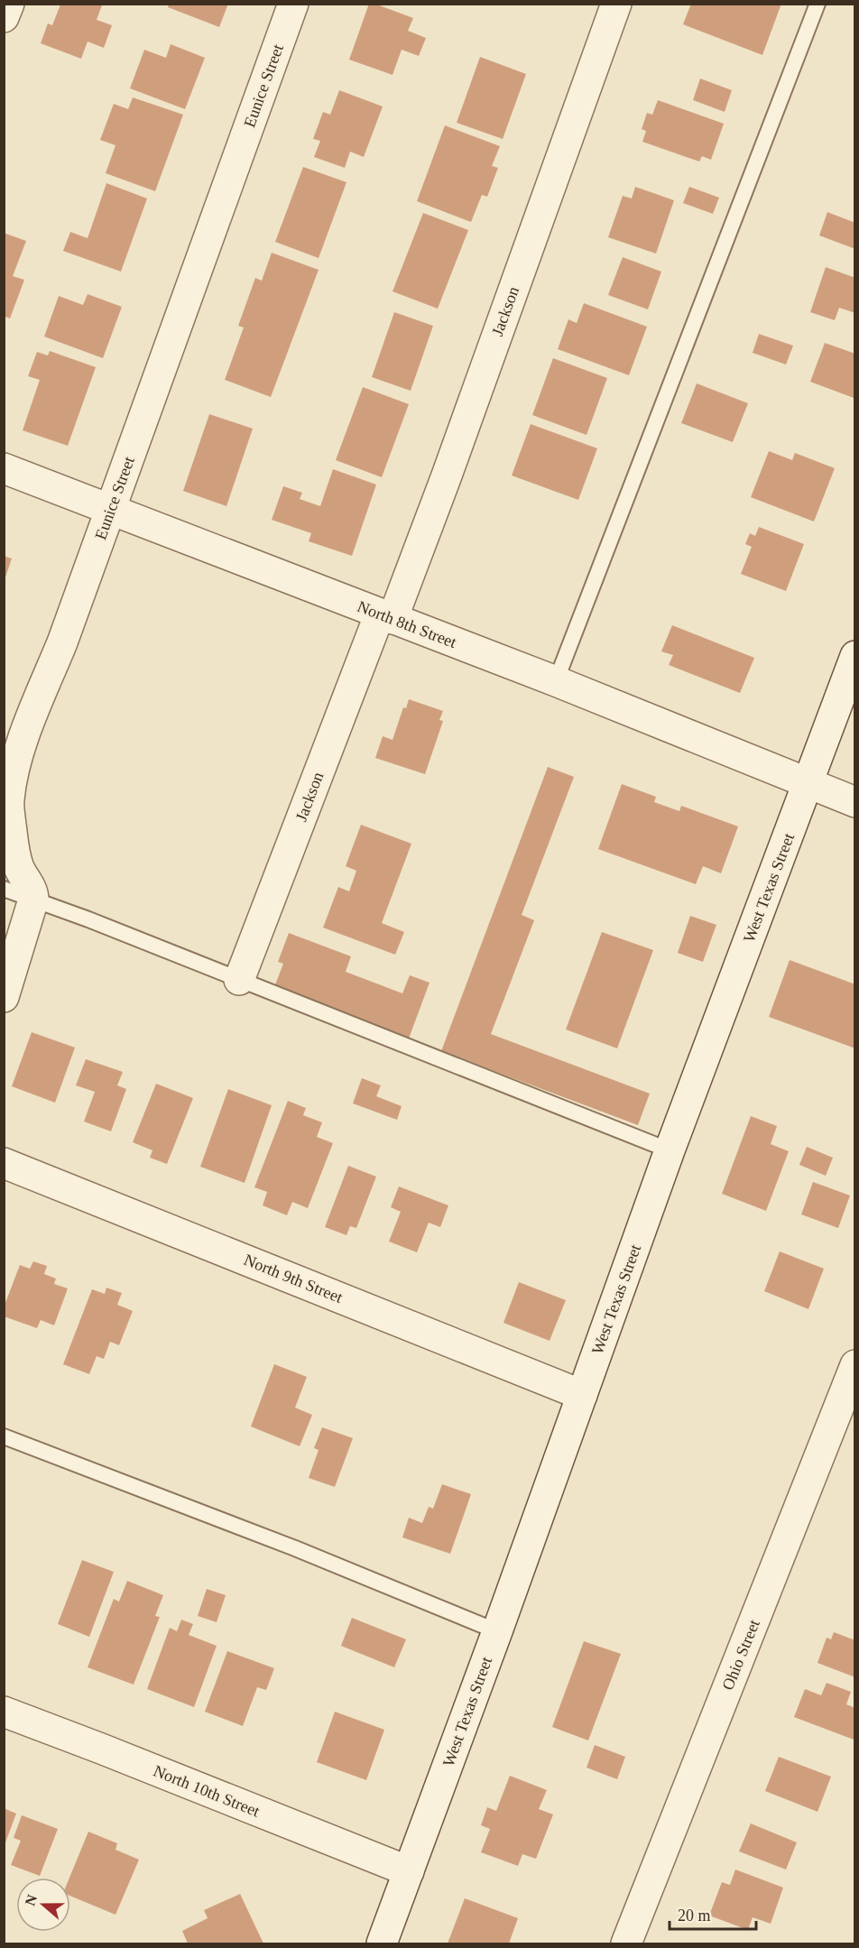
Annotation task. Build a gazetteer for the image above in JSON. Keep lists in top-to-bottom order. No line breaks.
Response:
{"streets":{"street":["Eunice Street","Jackson","North 8th Street","West Texas Street","North 9th Street","Ohio Street","North 10th Street"]},"crossings":[["Eunice Street","North 8th Street"],["Jackson","North 8th Street"],["North 8th Street","West Texas Street"],["West Texas Street","North 9th Street"],["West Texas Street","North 10th Street"]],"scale_bar":"20 m","north":"left"}
